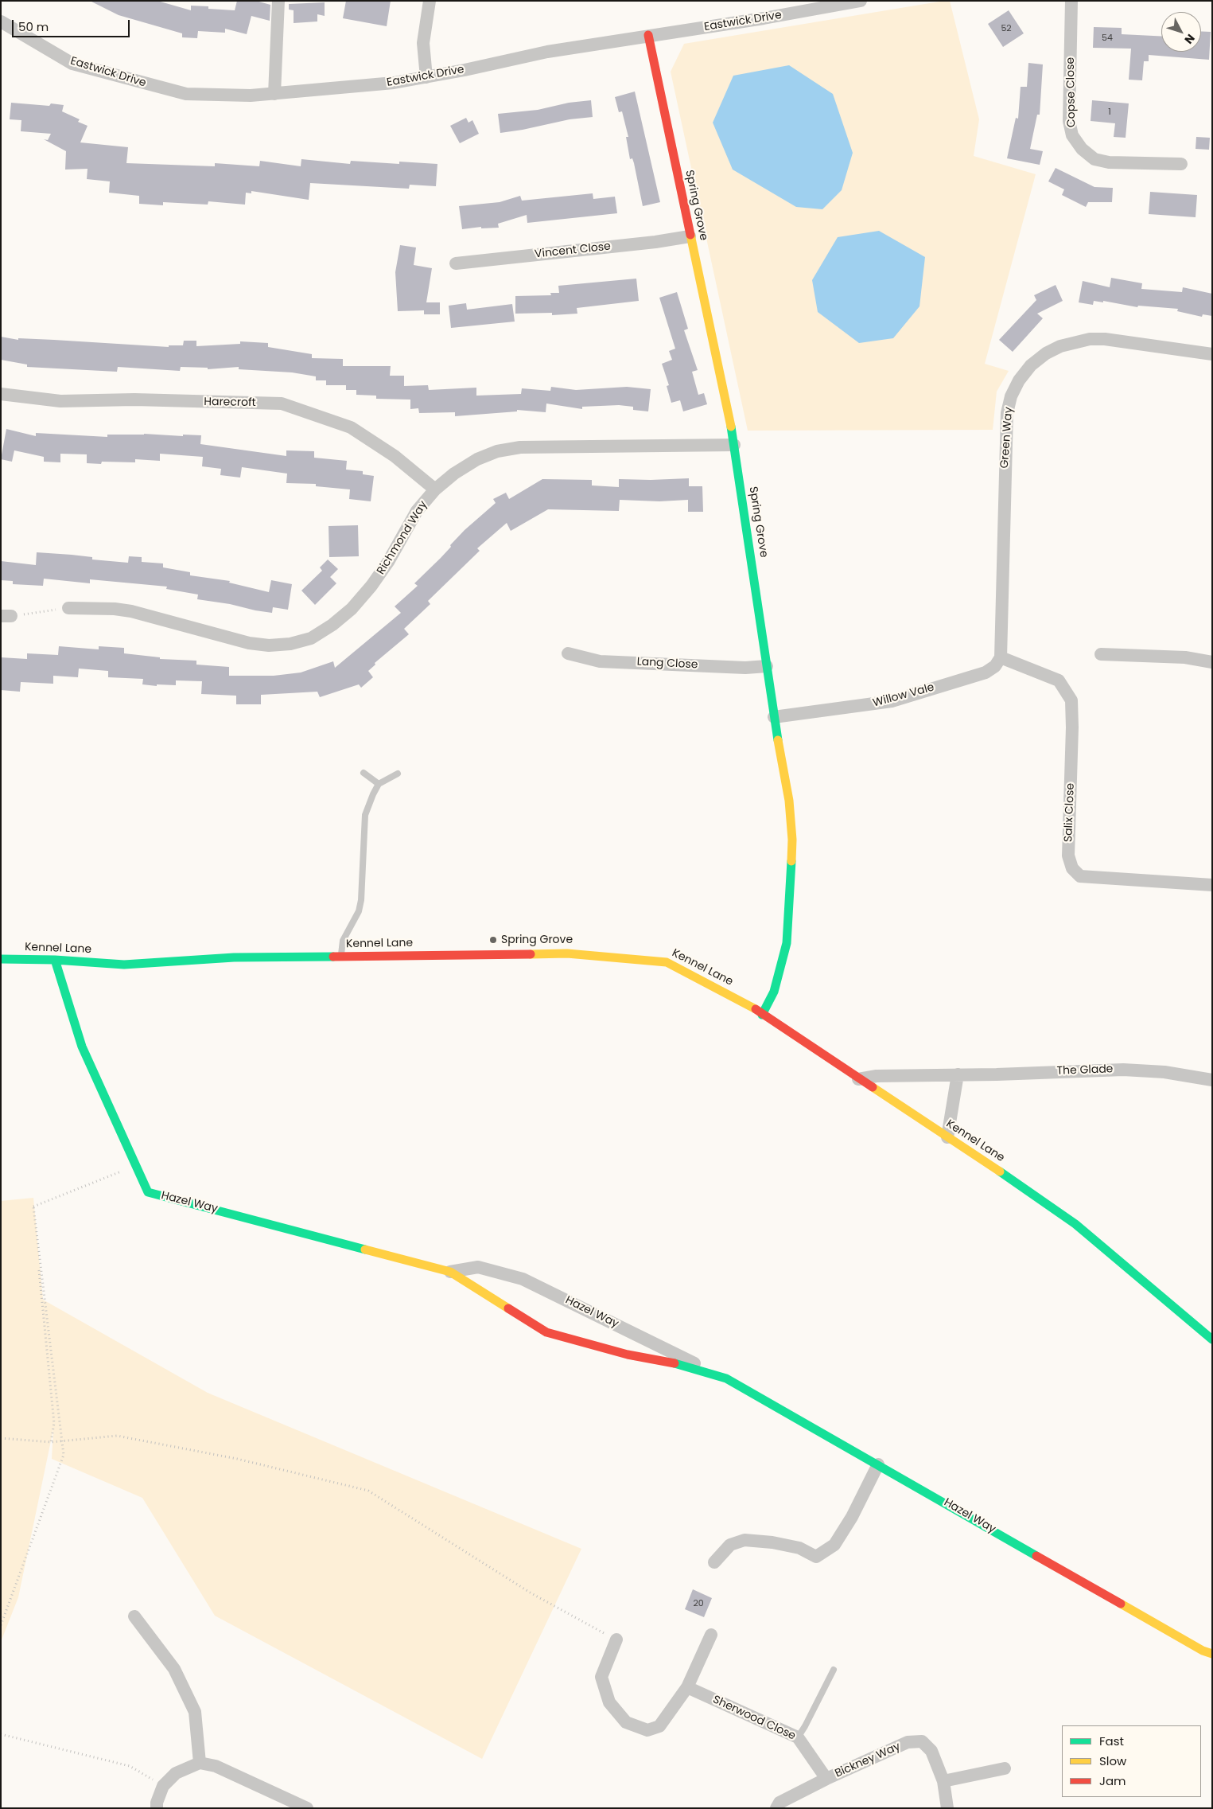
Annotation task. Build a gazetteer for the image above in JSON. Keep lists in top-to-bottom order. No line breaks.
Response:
{"streets":{"street":["Eastwick Drive","Copse Close","Spring Grove","Vincent Close","Harecroft","Green Way","Richmond Way","Lang Close","Willow Vale","Salix Close","Kennel Lane","The Glade","Hazel Way","Sherwood Close","Bickney Way"]},"crossings":[["Eastwick Drive","Spring Grove"],["Spring Grove","Vincent Close"],["Spring Grove","Richmond Way"],["Spring Grove","Lang Close"],["Spring Grove","Willow Vale"],["Spring Grove","Kennel Lane"],["Harecroft","Richmond Way"],["Green Way","Willow Vale"],["Green Way","Salix Close"],["Willow Vale","Salix Close"],["Kennel Lane","The Glade"],["Kennel Lane","Hazel Way"],["Sherwood Close","Bickney Way"]],"places":["Spring Grove"],"house_numbers":["52","54","1","20"],"legend":["Fast","Slow","Jam"],"scale_bar":"50 m","north":"bottom right"}
